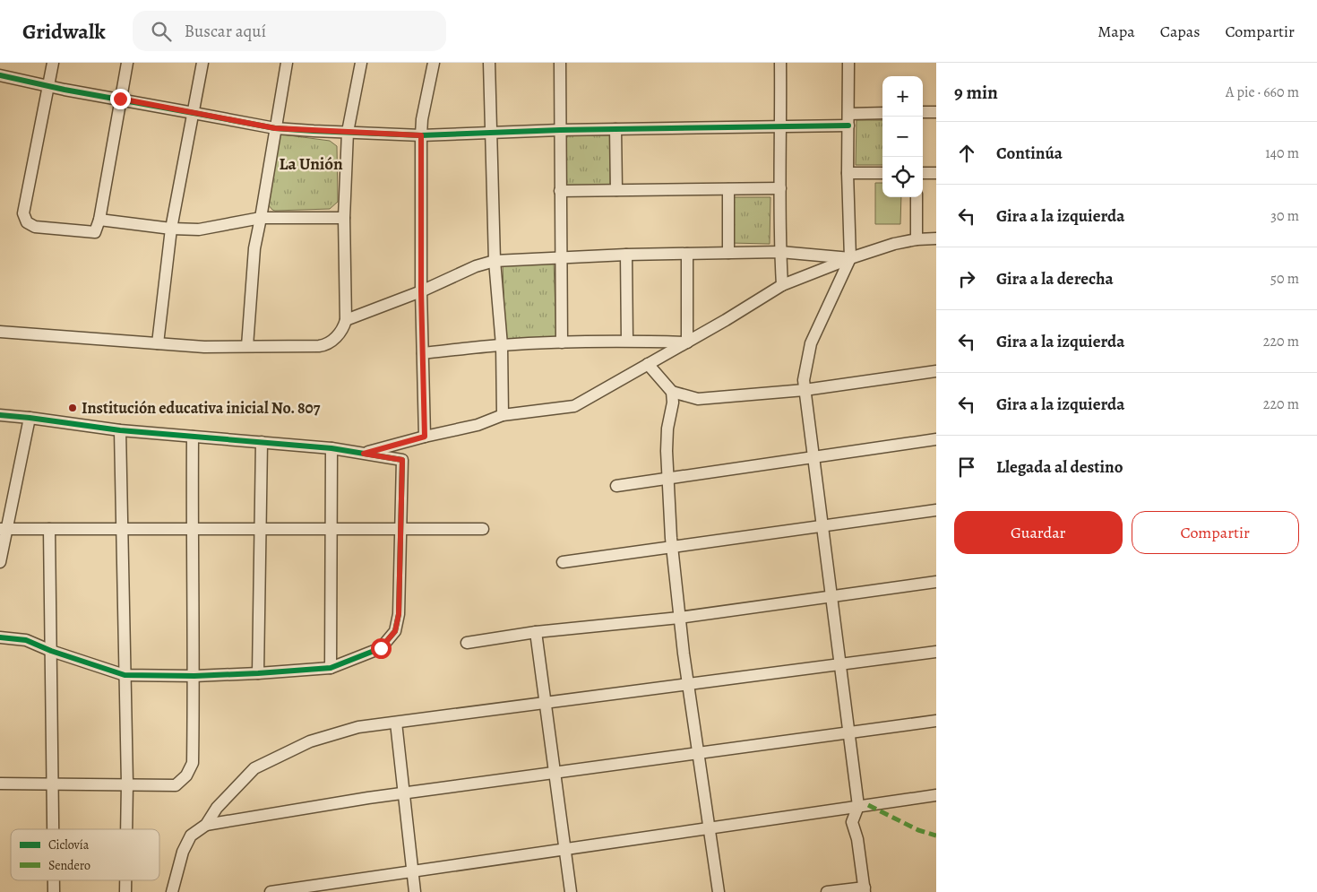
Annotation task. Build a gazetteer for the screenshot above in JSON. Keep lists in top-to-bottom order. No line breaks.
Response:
{"districts":["La Unión"],"places":["Institución educativa inicial No. 807"],"legend":["Ciclovía","Sendero"],"page":{"header":"Gridwalk","search":"Buscar aquí","nav":["Mapa","Capas","Compartir"],"heading":["9 min","A pie · 660 m"],"map_buttons":["+","−"],"list":[["Continúa","140 m"],["Gira a la izquierda","30 m"],["Gira a la derecha","50 m"],["Gira a la izquierda","220 m"],["Gira a la izquierda","220 m"],"Llegada al destino"],"buttons":["Guardar","Compartir"]}}
